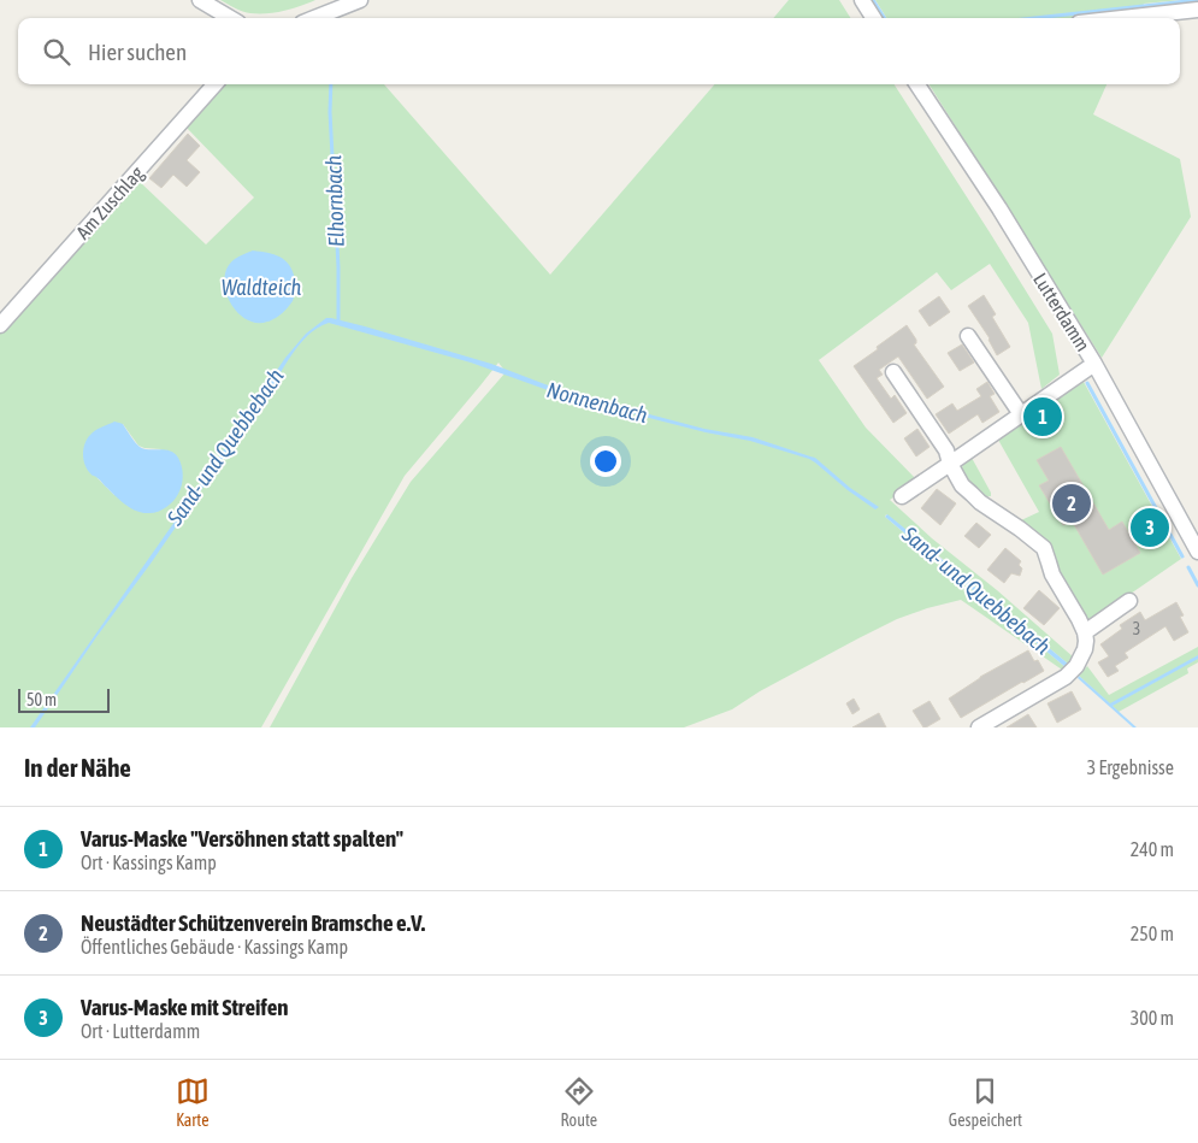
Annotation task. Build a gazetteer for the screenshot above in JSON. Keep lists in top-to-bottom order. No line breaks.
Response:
{"streets":{"street":["Am Zuschlag","Lutterdamm"]},"water":["Elhornbach","Waldteich","Nonnenbach","Sand- und Quebbebach"],"house_numbers":["3"],"scale_bar":"50 m","page":{"search":"Hier suchen","pins":["1","2","3"],"scale":"50 m","heading":["In der Nähe","3 Ergebnisse"],"list":[{"mark":"1","name":"Varus-Maske \"Versöhnen statt spalten\"","note":"Ort · Kassings Kamp","value":"240 m"},{"mark":"2","name":"Neustädter Schützenverein Bramsche e.V.","note":"Öffentliches Gebäude · Kassings Kamp","value":"250 m"},{"mark":"3","name":"Varus-Maske mit Streifen","note":"Ort · Lutterdamm","value":"300 m"}],"nav":["Karte","Route","Gespeichert"]}}
